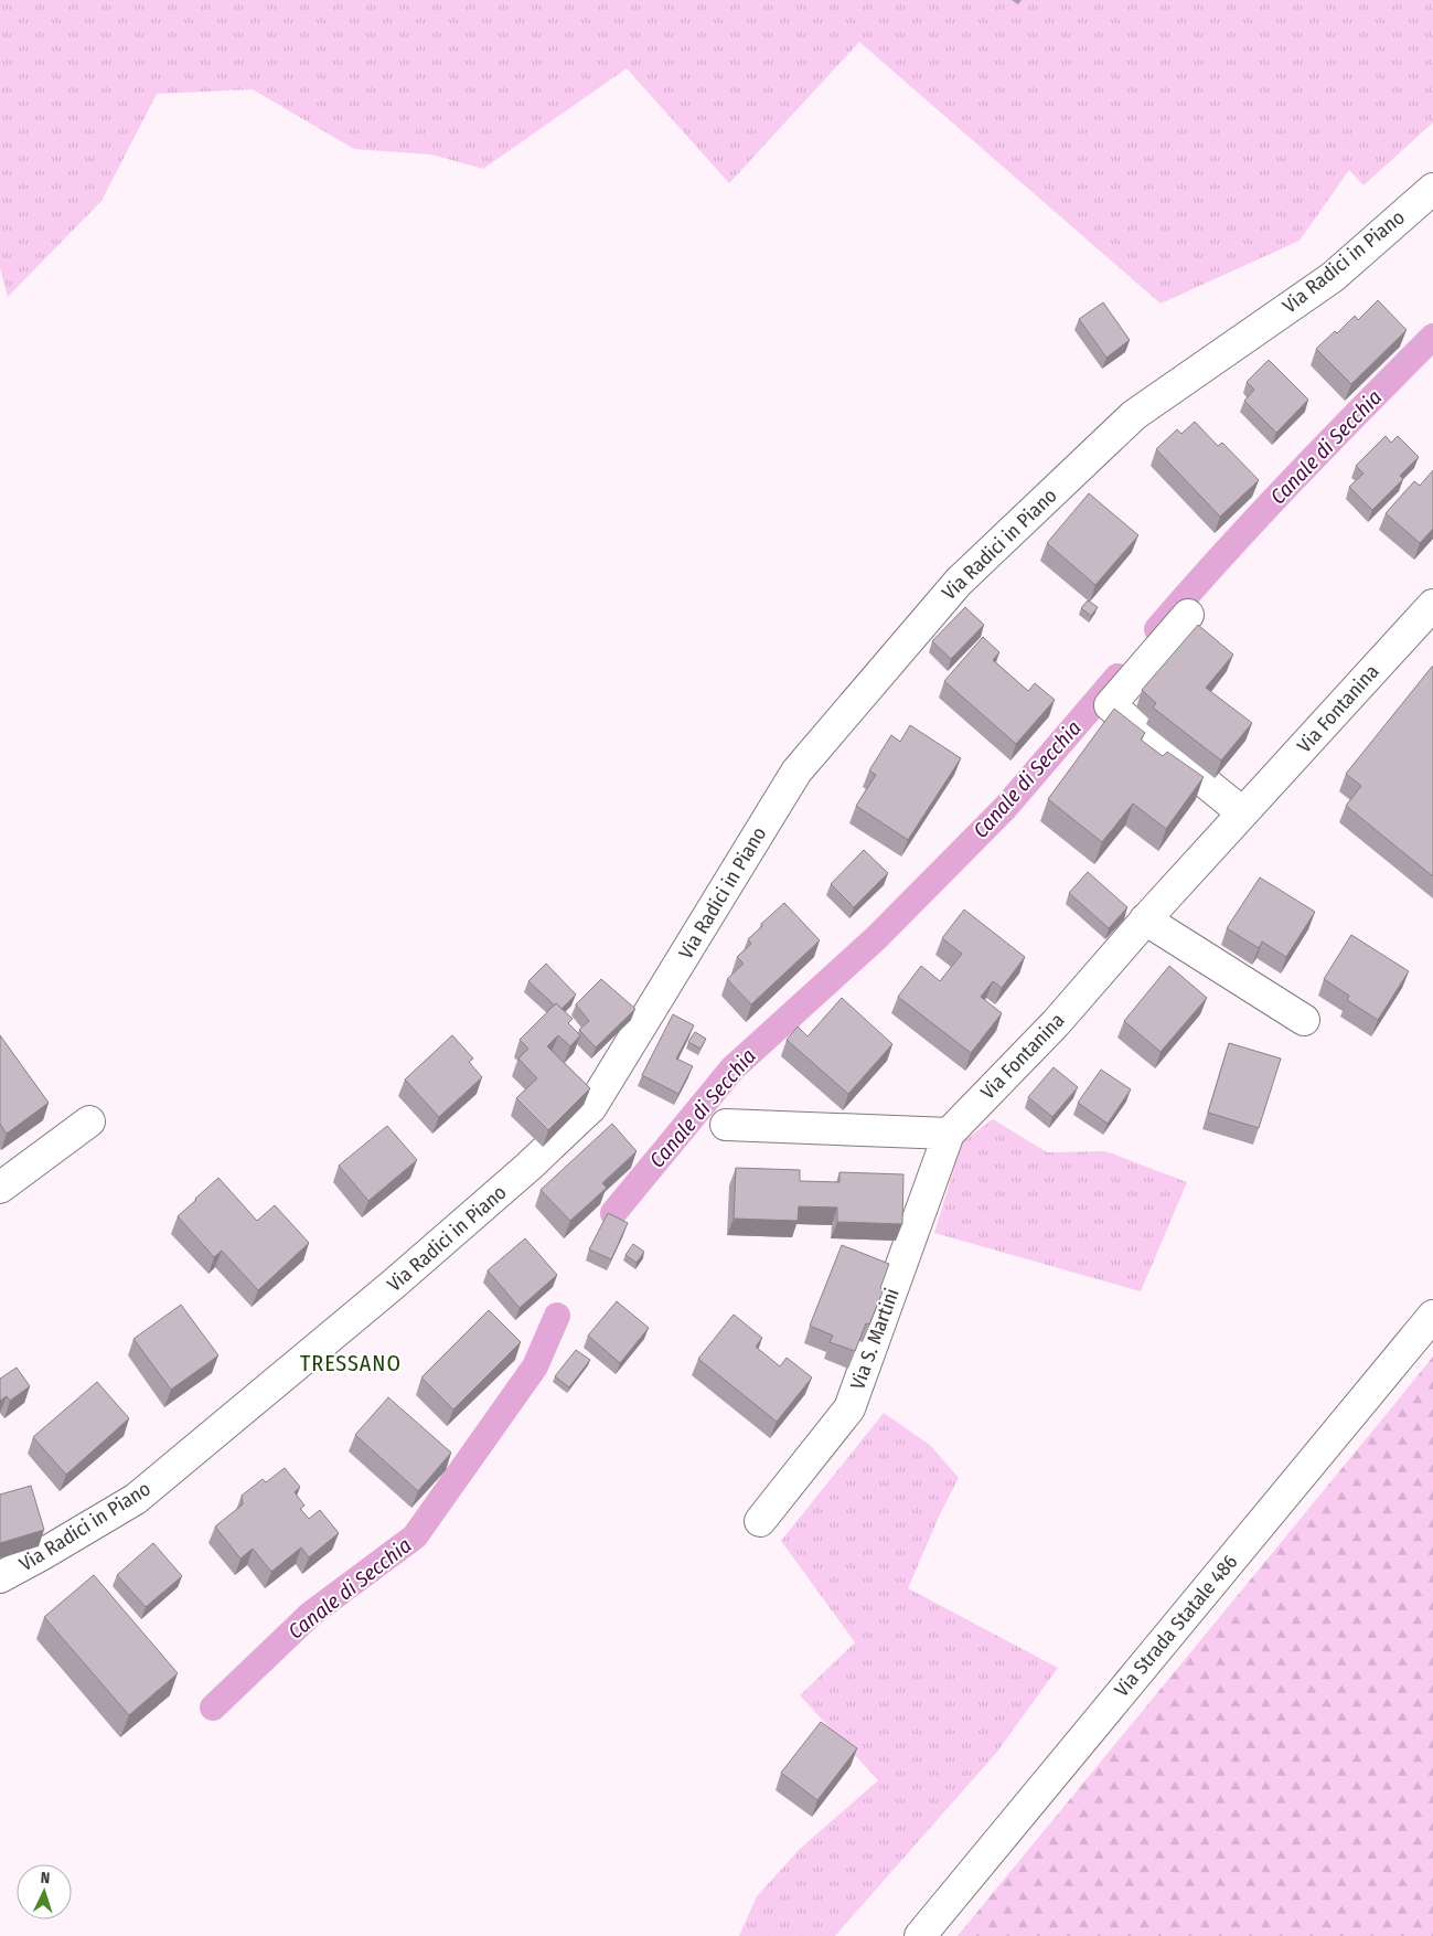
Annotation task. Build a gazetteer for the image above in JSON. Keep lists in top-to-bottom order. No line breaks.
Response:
{"streets":{"street":["Via Radici in Piano","Via Fontanina","Via S. Martini","Via Strada Statale 486"]},"crossings":[["Via Fontanina","Via S. Martini"]],"districts":["TRESSANO"],"water":["Canale di Secchia"],"north":"top"}
